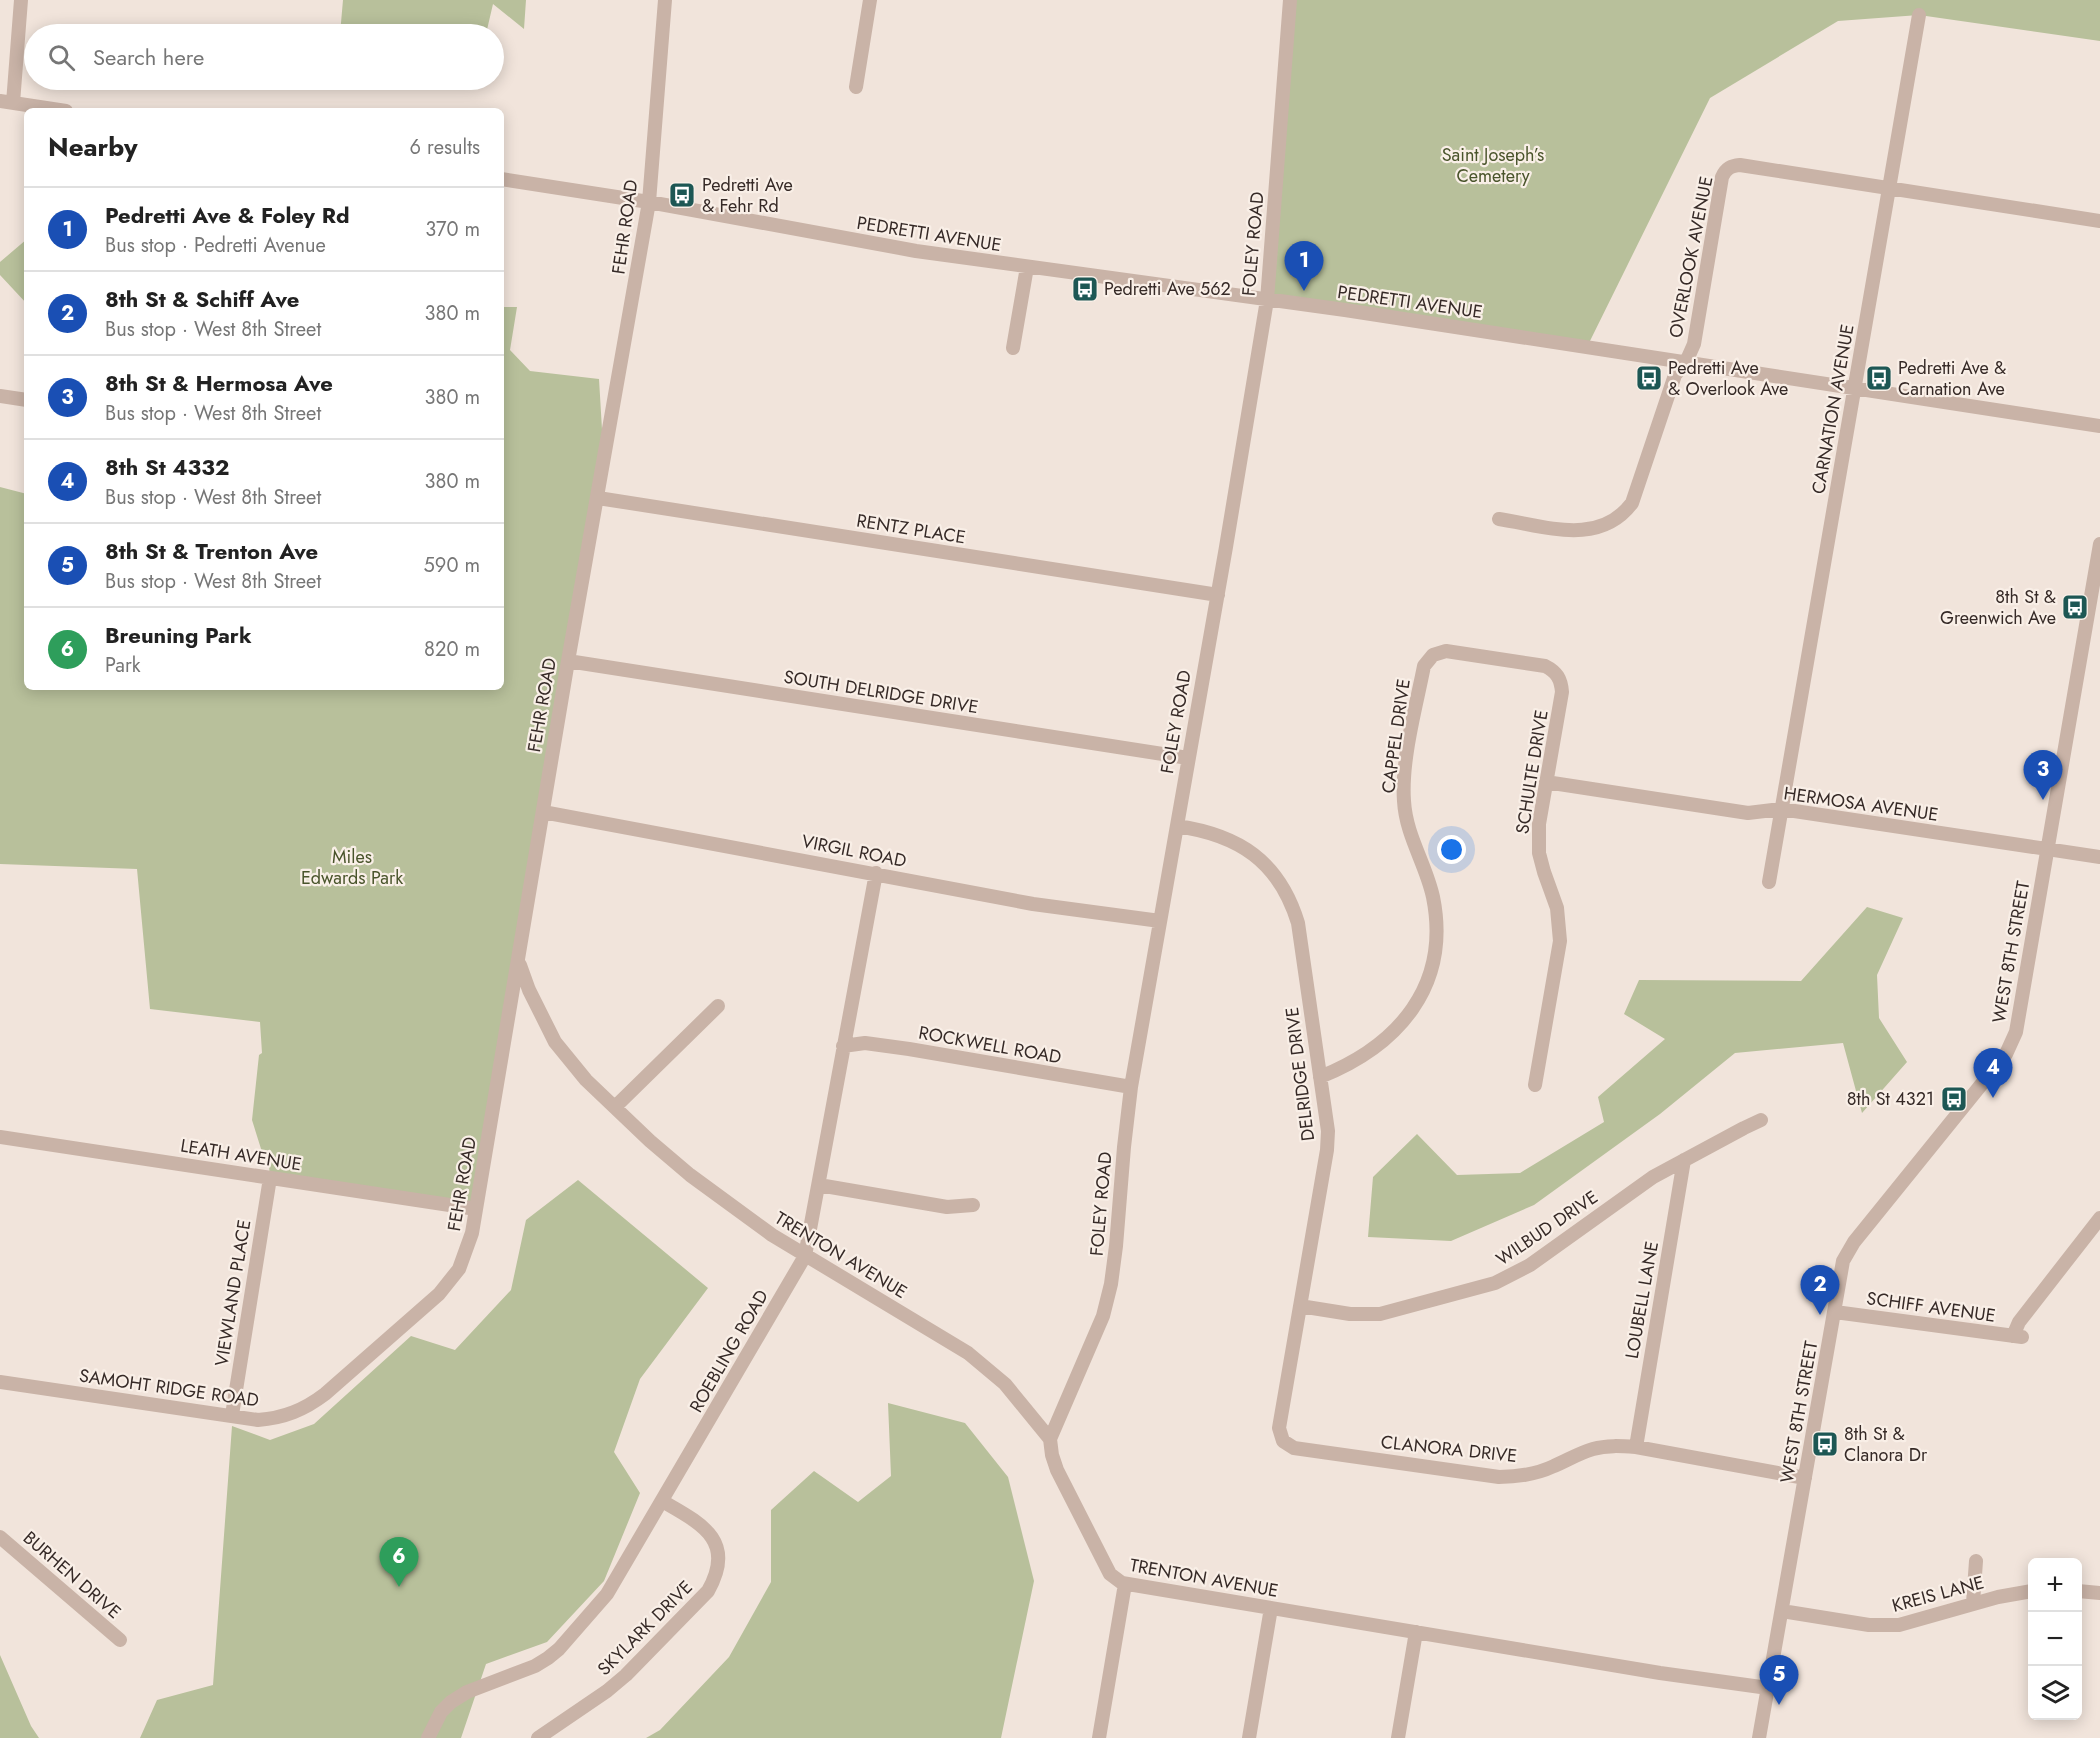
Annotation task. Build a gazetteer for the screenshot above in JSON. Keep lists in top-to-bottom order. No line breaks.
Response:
{"streets":{"street":["FEHR ROAD","PEDRETTI AVENUE","FOLEY ROAD","OVERLOOK AVENUE","CARNATION AVENUE","RENTZ PLACE","SOUTH DELRIDGE DRIVE","CAPPEL DRIVE","SCHULTE DRIVE","HERMOSA AVENUE","VIRGIL ROAD","WEST 8TH STREET","ROCKWELL ROAD","DELRIDGE DRIVE","LEATH AVENUE","WILBUD DRIVE","TRENTON AVENUE","VIEWLAND PLACE","LOUBELL LANE","SCHIFF AVENUE","ROEBLING ROAD","SAMOHT RIDGE ROAD","CLANORA DRIVE","BURHEN DRIVE","KREIS LANE","SKYLARK DRIVE"]},"crossings":[["FEHR ROAD","PEDRETTI AVENUE"],["FEHR ROAD","RENTZ PLACE"],["FEHR ROAD","SOUTH DELRIDGE DRIVE"],["FEHR ROAD","VIRGIL ROAD"],["FEHR ROAD","LEATH AVENUE"],["FEHR ROAD","TRENTON AVENUE"],["FEHR ROAD","SAMOHT RIDGE ROAD"],["PEDRETTI AVENUE","FOLEY ROAD"],["PEDRETTI AVENUE","OVERLOOK AVENUE"],["PEDRETTI AVENUE","CARNATION AVENUE"],["FOLEY ROAD","RENTZ PLACE"],["FOLEY ROAD","SOUTH DELRIDGE DRIVE"],["FOLEY ROAD","VIRGIL ROAD"],["FOLEY ROAD","ROCKWELL ROAD"],["FOLEY ROAD","DELRIDGE DRIVE"],["FOLEY ROAD","TRENTON AVENUE"],["OVERLOOK AVENUE","CARNATION AVENUE"],["CARNATION AVENUE","HERMOSA AVENUE"],["CAPPEL DRIVE","SCHULTE DRIVE"],["CAPPEL DRIVE","DELRIDGE DRIVE"],["SCHULTE DRIVE","HERMOSA AVENUE"],["HERMOSA AVENUE","WEST 8TH STREET"],["VIRGIL ROAD","ROEBLING ROAD"],["WEST 8TH STREET","TRENTON AVENUE"],["WEST 8TH STREET","SCHIFF AVENUE"],["WEST 8TH STREET","CLANORA DRIVE"],["WEST 8TH STREET","KREIS LANE"],["ROCKWELL ROAD","ROEBLING ROAD"],["DELRIDGE DRIVE","WILBUD DRIVE"],["DELRIDGE DRIVE","CLANORA DRIVE"],["LEATH AVENUE","VIEWLAND PLACE"],["WILBUD DRIVE","LOUBELL LANE"],["TRENTON AVENUE","ROEBLING ROAD"],["VIEWLAND PLACE","SAMOHT RIDGE ROAD"],["LOUBELL LANE","CLANORA DRIVE"],["ROEBLING ROAD","SKYLARK DRIVE"]],"parks":["Saint Joseph’s Cemetery","Miles Edwards Park"],"places":{"bus stop":["Pedretti Ave & Fehr Rd","Pedretti Ave 562","Pedretti Ave & Overlook Ave","Pedretti Ave & Carnation Ave","8th St & Greenwich Ave","8th St 4321","8th St & Clanora Dr"]},"page":{"search":"Search here","heading":["Nearby","6 results"],"list":[{"mark":"1","name":"Pedretti Ave & Foley Rd","note":"Bus stop · Pedretti Avenue","value":"370 m"},{"mark":"2","name":"8th St & Schiff Ave","note":"Bus stop · West 8th Street","value":"380 m"},{"mark":"3","name":"8th St & Hermosa Ave","note":"Bus stop · West 8th Street","value":"380 m"},{"mark":"4","name":"8th St 4332","note":"Bus stop · West 8th Street","value":"380 m"},{"mark":"5","name":"8th St & Trenton Ave","note":"Bus stop · West 8th Street","value":"590 m"},{"mark":"6","name":"Breuning Park","note":"Park","value":"820 m"}],"pins":["1","3","4","2","6","5"],"map_buttons":["+","−"]}}
